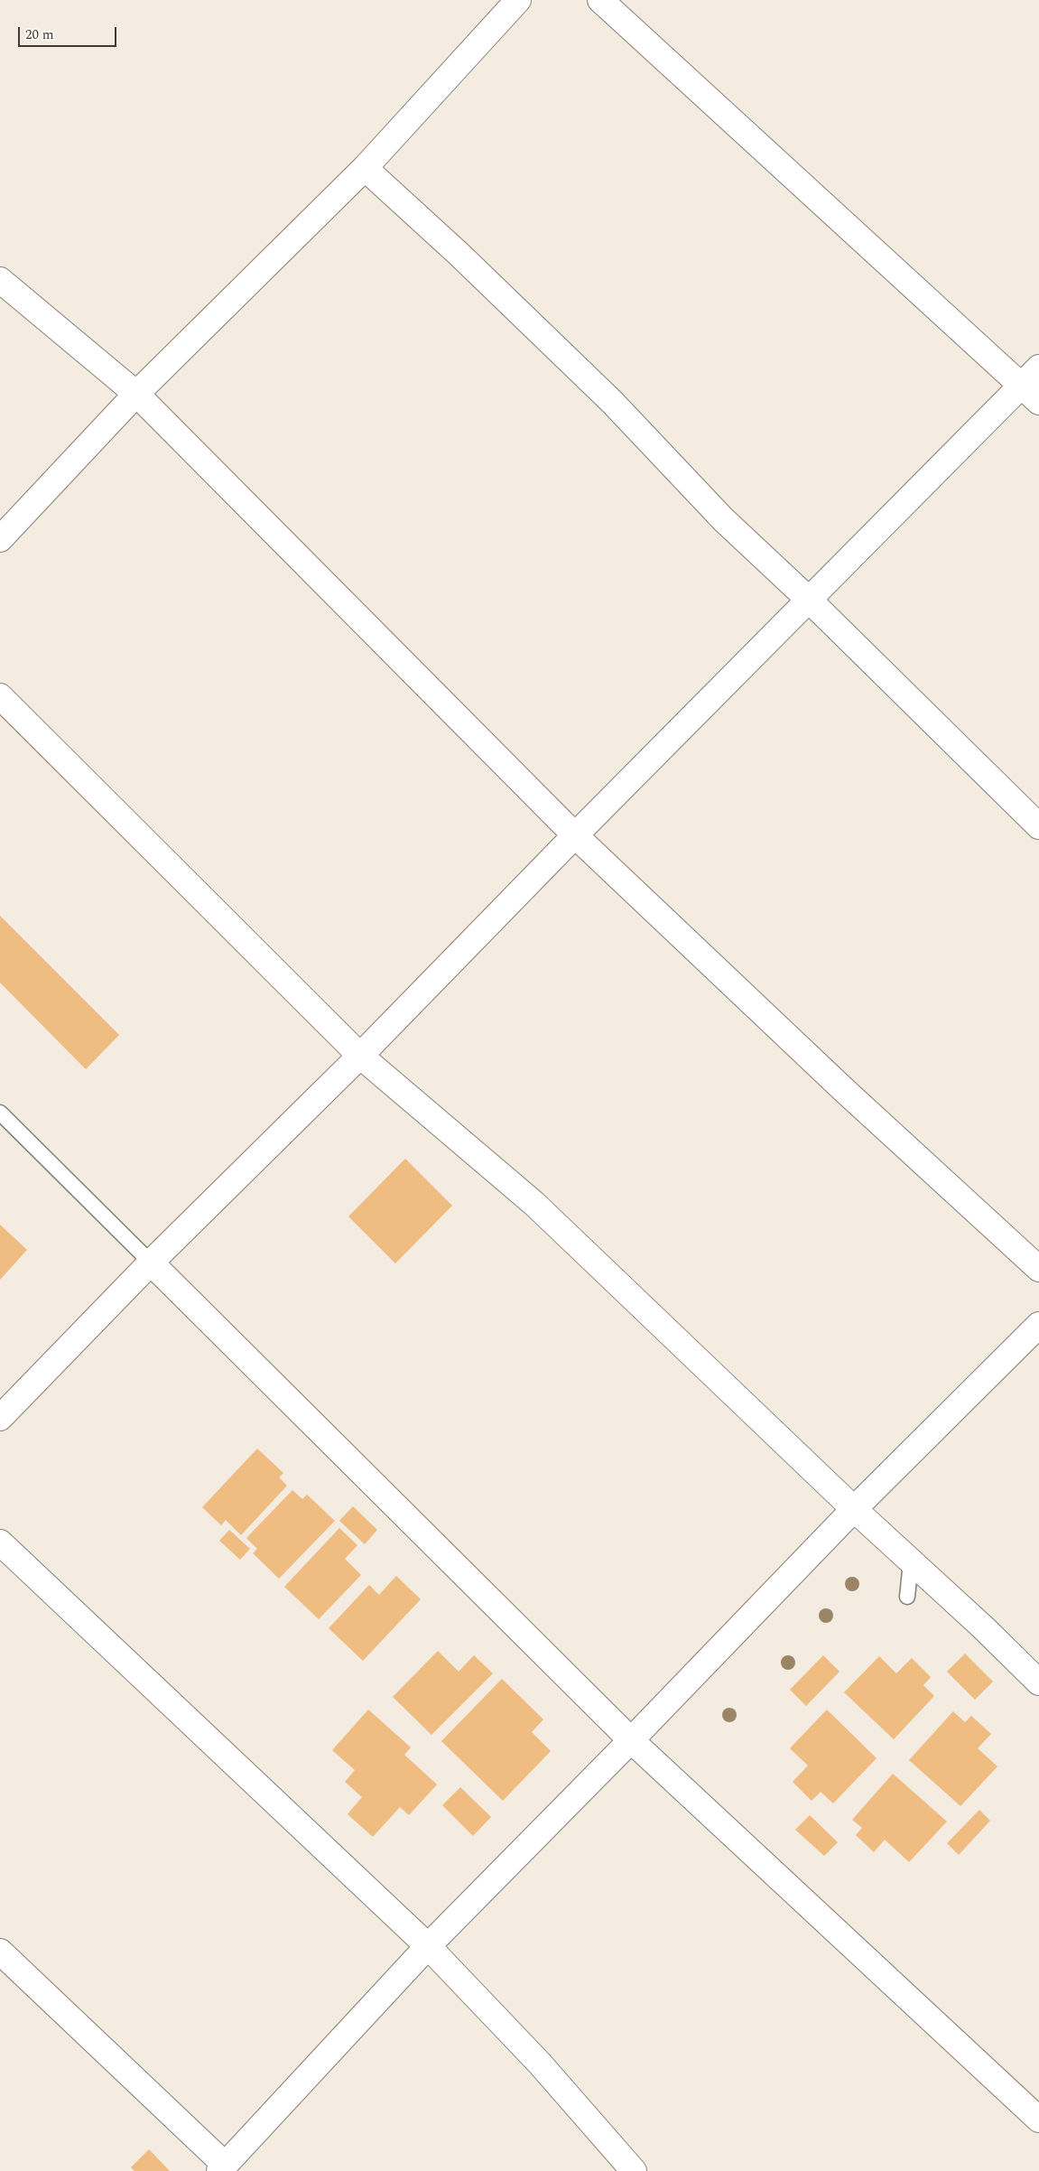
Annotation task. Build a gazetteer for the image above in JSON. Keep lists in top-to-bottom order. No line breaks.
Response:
{"scale_bar":"20 m"}
